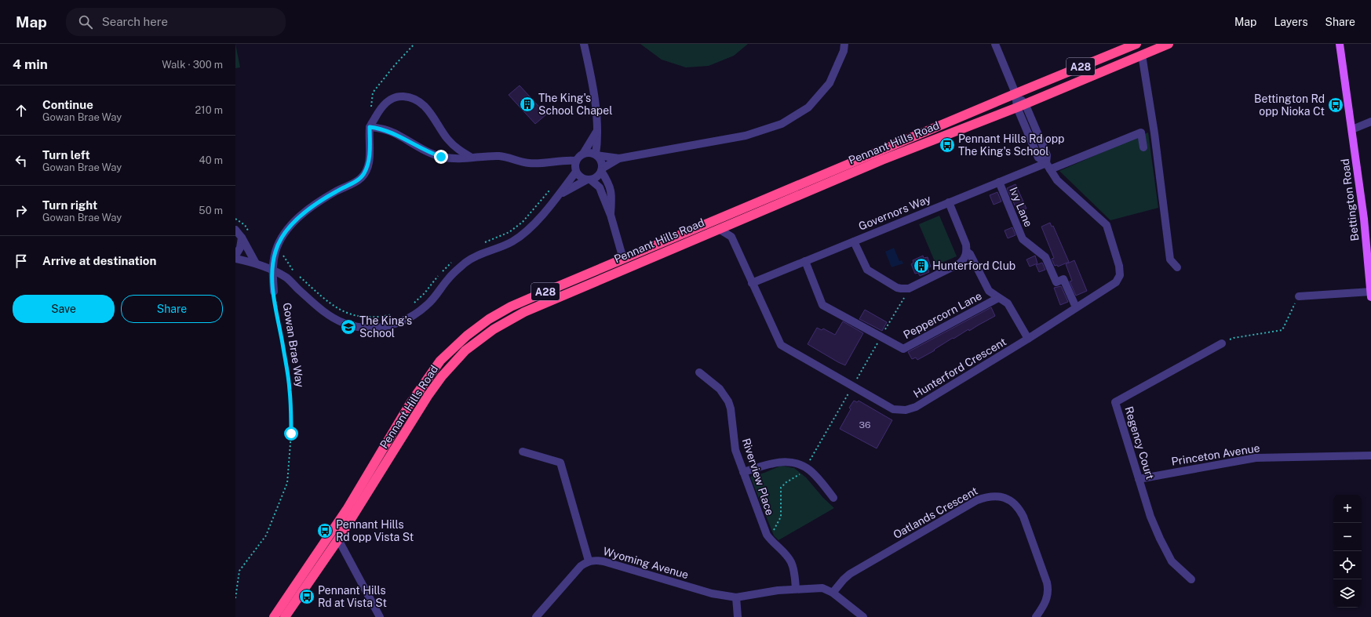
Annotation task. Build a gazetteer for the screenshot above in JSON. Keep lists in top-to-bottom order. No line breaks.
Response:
{"streets":{"highway":["A28","Pennant Hills Road"],"main road":["Bettington Road"],"street":["Ivy Lane","Governors Way","Peppercorn Lane","Gowan Brae Way","Hunterford Crescent","Regency Court","Princeton Avenue","Riverview Place","Oatlands Crescent","Wyoming Avenue"]},"crossings":[["Pennant Hills Road","Hunterford Crescent"],["Ivy Lane","Governors Way"],["Ivy Lane","Hunterford Crescent"],["Governors Way","Peppercorn Lane"],["Governors Way","Hunterford Crescent"],["Regency Court","Princeton Avenue"],["Riverview Place","Wyoming Avenue"],["Oatlands Crescent","Wyoming Avenue"]],"places":{"building":["The King's School Chapel","Hunterford Club"],"bus stop":["Bettington Rd opp Nioka Ct","Pennant Hills Rd opp The King's School","Pennant Hills Rd opp Vista St","Pennant Hills Rd at Vista St"],"school or university":["The King's School"]},"house_numbers":["36"],"page":{"header":"Map","search":"Search here","nav":["Map","Layers","Share"],"heading":["4 min","Walk · 300 m"],"list":[["Continue","Gowan Brae Way","210 m"],["Turn left","Gowan Brae Way","40 m"],["Turn right","Gowan Brae Way","50 m"],"Arrive at destination"],"buttons":["Save","Share"],"map_buttons":["+","−"]}}
